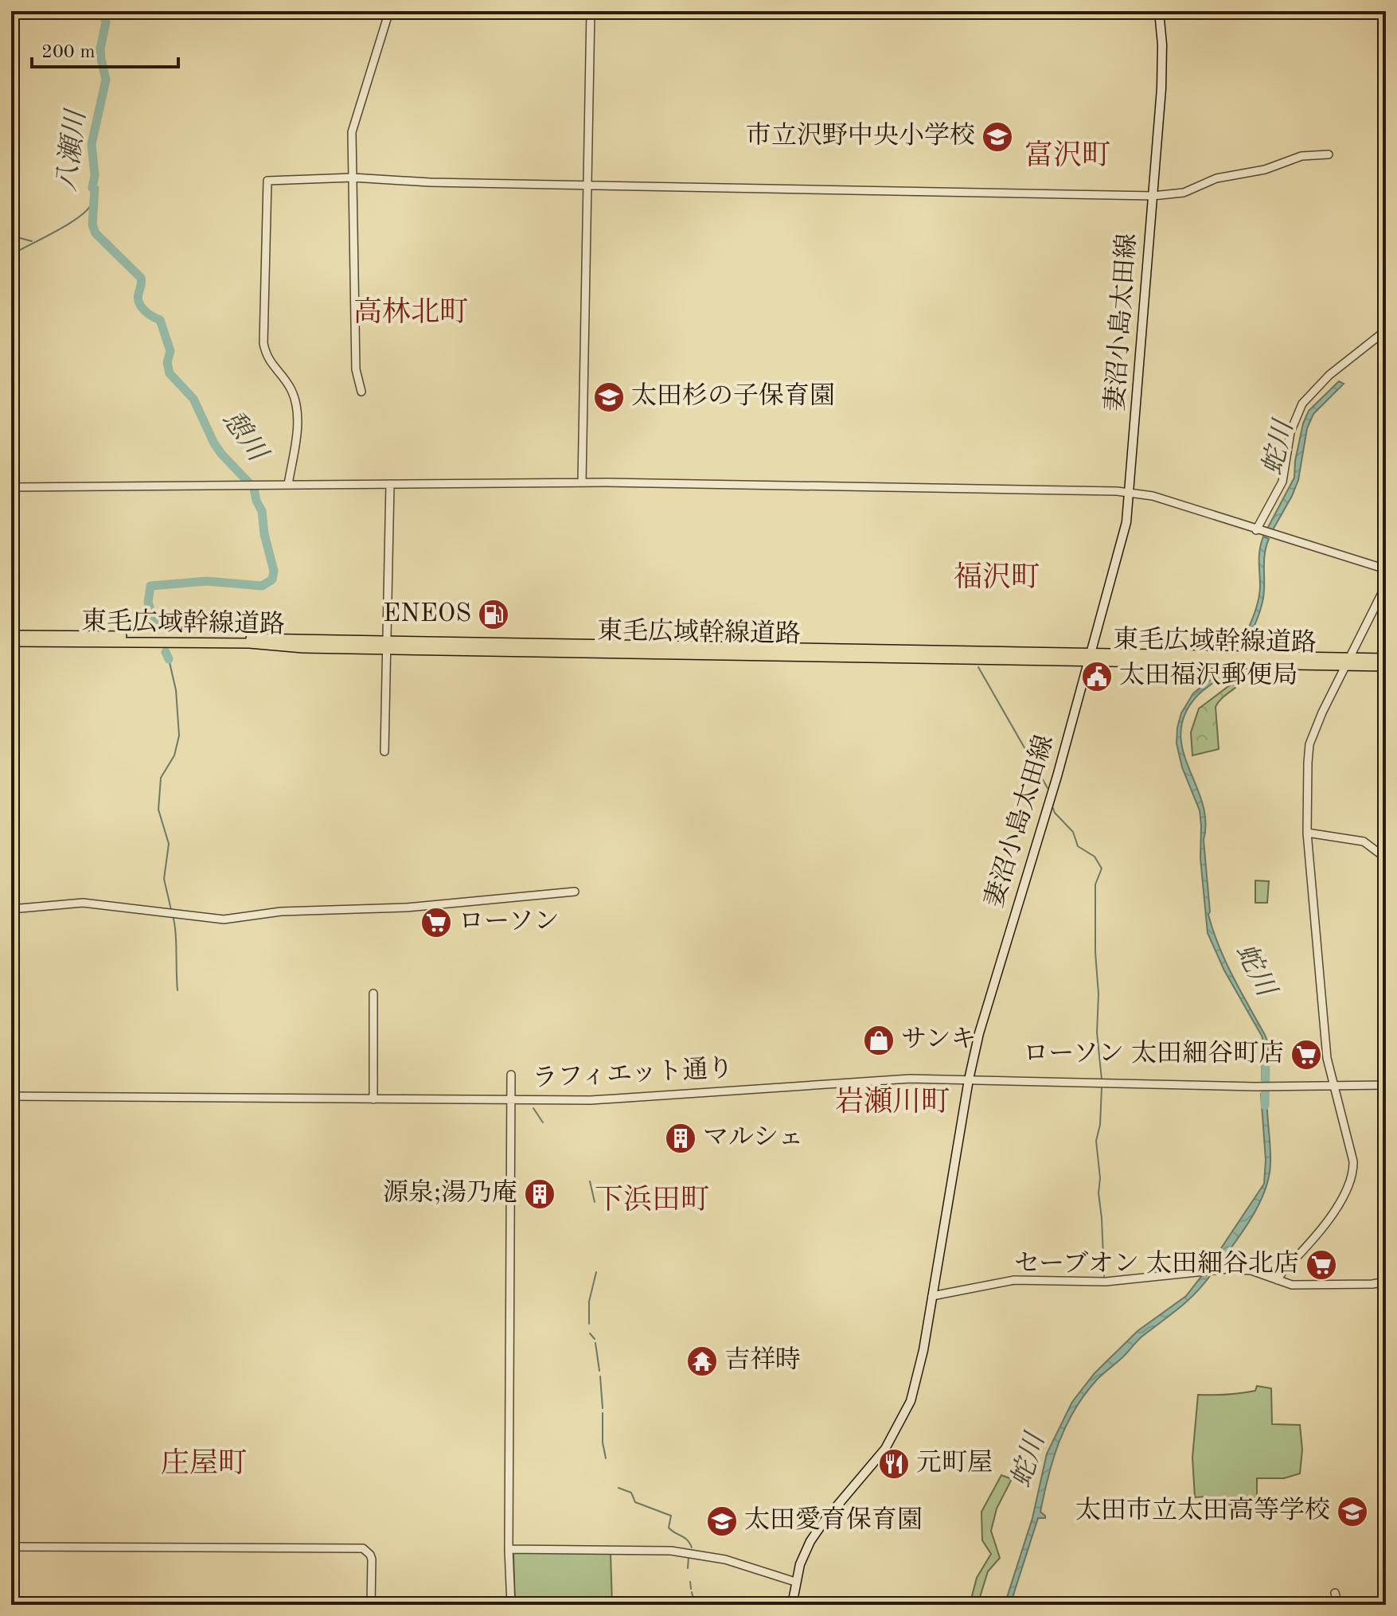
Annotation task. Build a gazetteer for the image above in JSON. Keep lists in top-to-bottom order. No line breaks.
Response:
{"streets":{"highway":["東毛広域幹線道路"],"main road":["妻沼小島太田線"],"street":["ラフィエット通り"]},"crossings":[["妻沼小島太田線","東毛広域幹線道路"],["妻沼小島太田線","ラフィエット通り"]],"districts":["富沢町","高林北町","福沢町","岩瀬川町","下浜田町","庄屋町"],"water":["八瀬川","憩川","蛇川"],"places":{"school or university":["市立沢野中央小学校","太田杉の子保育園","太田市立太田高等学校","太田愛育保育園"],"fuel station":["ENEOS"],"public building":["太田福沢郵便局"],"supermarket":["ローソン","ローソン 太田細谷町店","セーブオン 太田細谷北店"],"shop":["サンキ"],"building":["マルシェ","源泉;湯乃庵"],"temple":["吉祥時"],"restaurant":["元町屋"]},"scale_bar":"200 m"}
